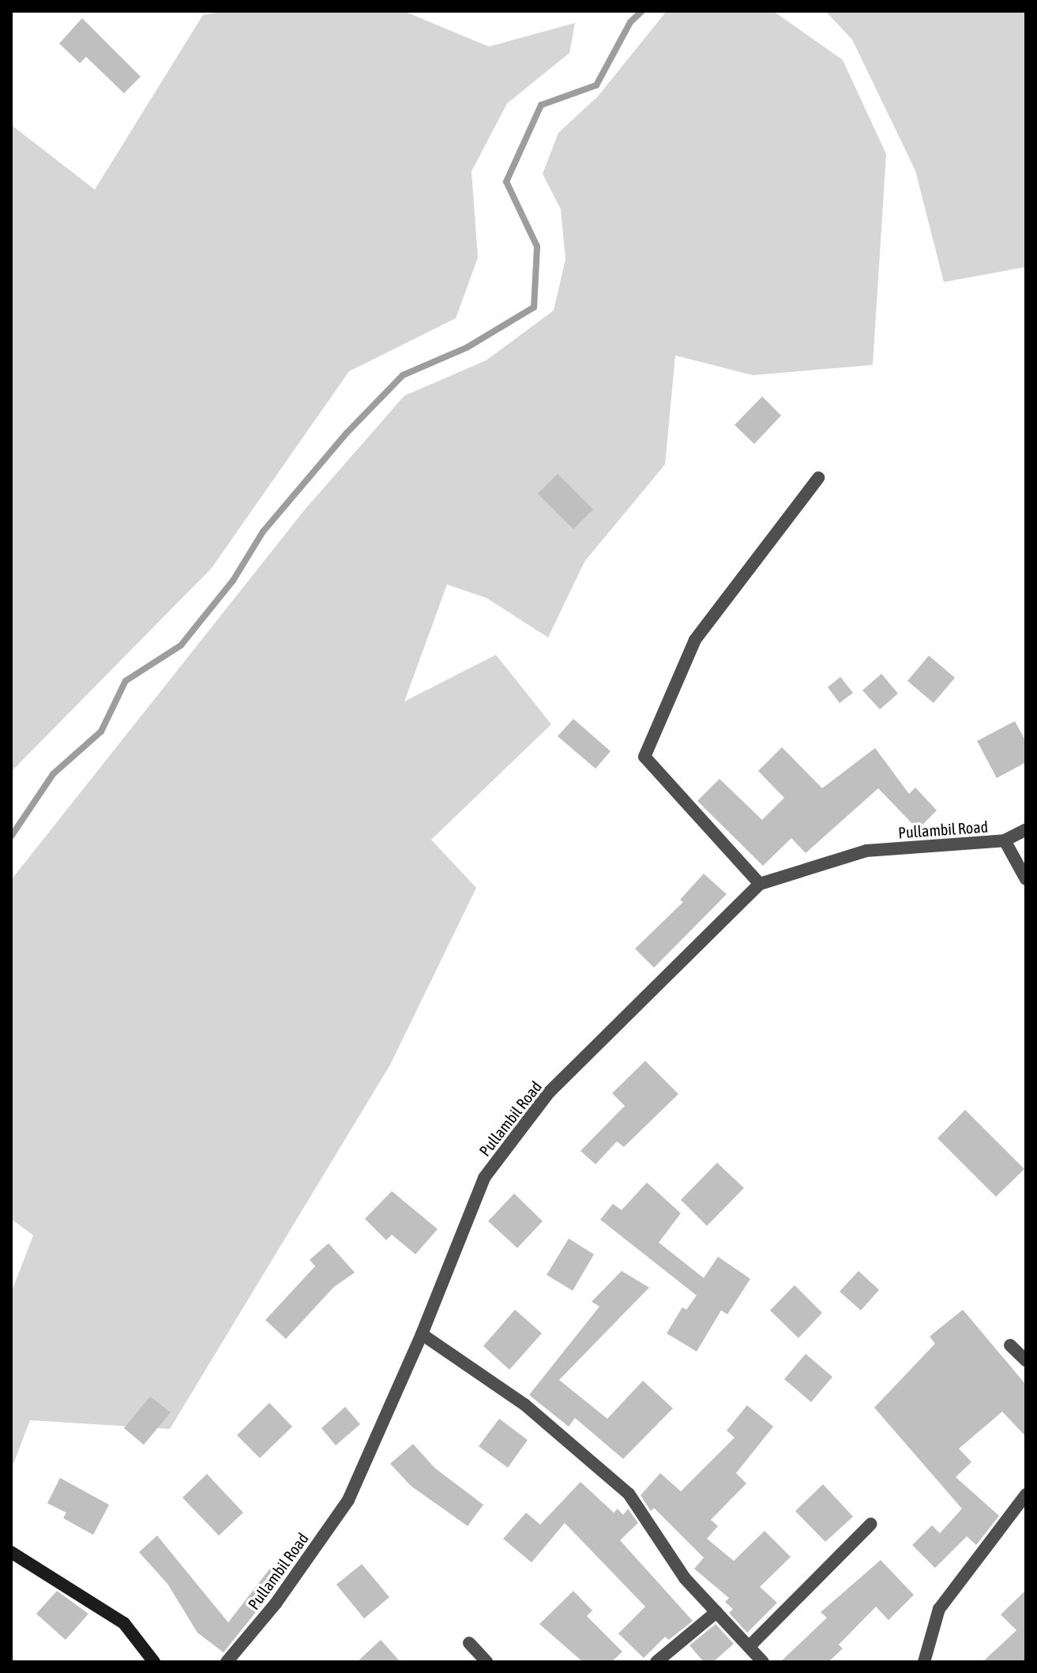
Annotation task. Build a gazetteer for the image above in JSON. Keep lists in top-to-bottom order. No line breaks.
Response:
{"streets":{"street":["Pullambil Road"]}}
